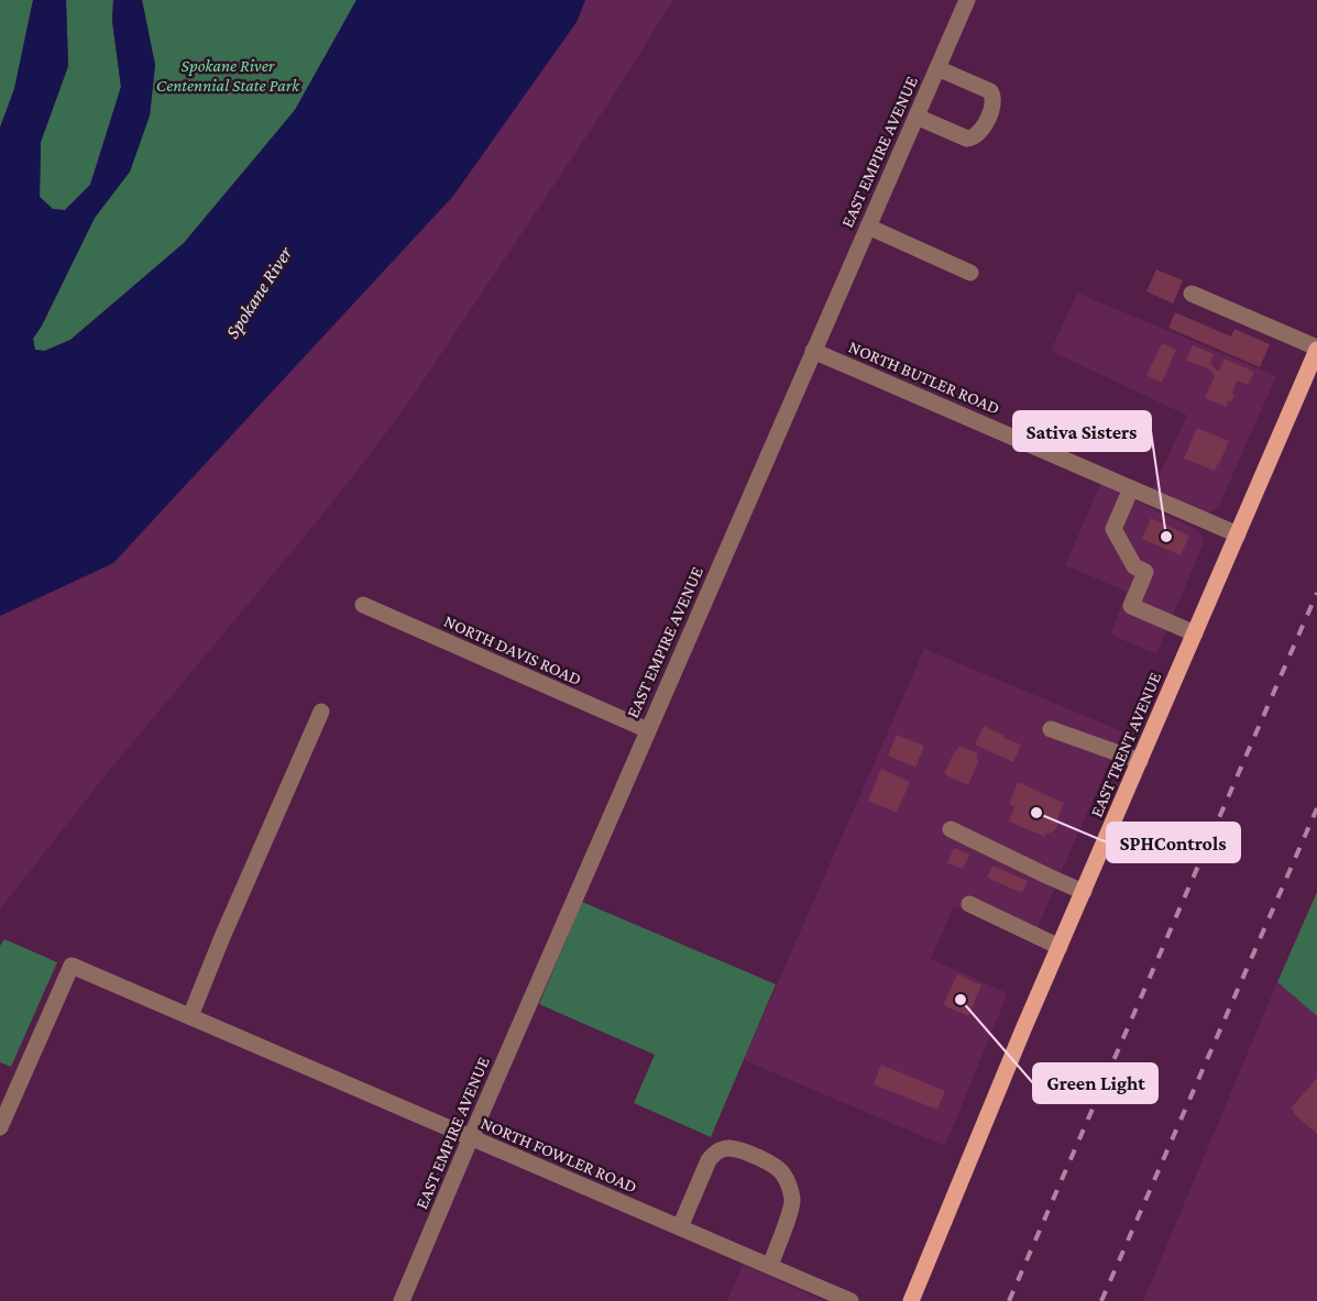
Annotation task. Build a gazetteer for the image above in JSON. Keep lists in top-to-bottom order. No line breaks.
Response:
{"streets":{"main road":["EAST TRENT AVENUE"],"street":["EAST EMPIRE AVENUE","NORTH BUTLER ROAD","NORTH DAVIS ROAD","NORTH FOWLER ROAD"]},"crossings":[["EAST EMPIRE AVENUE","NORTH BUTLER ROAD"],["EAST EMPIRE AVENUE","NORTH DAVIS ROAD"],["EAST EMPIRE AVENUE","NORTH FOWLER ROAD"],["NORTH BUTLER ROAD","EAST TRENT AVENUE"]],"water":["Spokane River"],"parks":["Spokane River Centennial State Park"],"places":["Sativa Sisters","SPHControls","Green Light"]}
